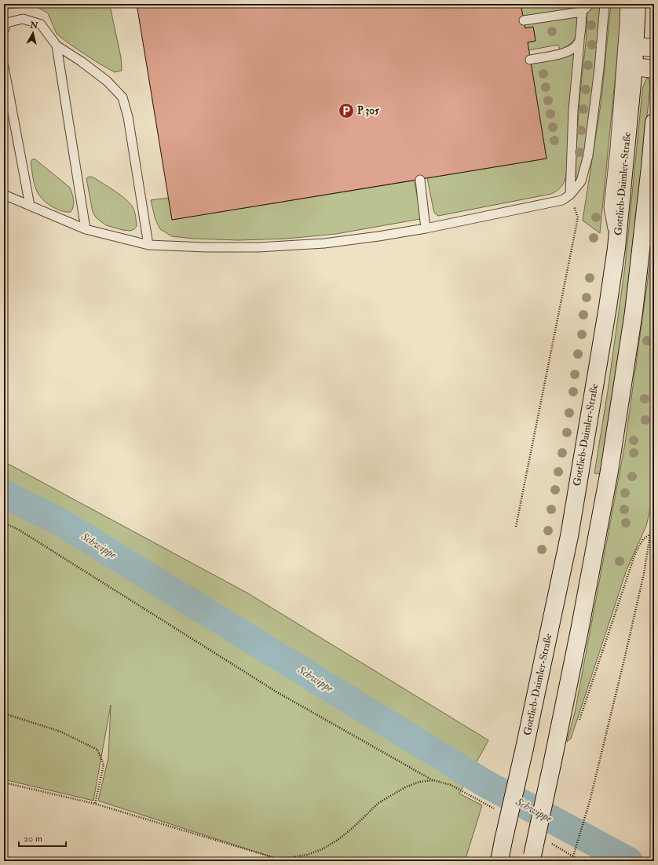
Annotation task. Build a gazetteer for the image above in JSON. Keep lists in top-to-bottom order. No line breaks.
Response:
{"streets":{"main road":["Gottlieb-Daimler-Straße"]},"water":["Schwippe"],"places":{"parking":["P 305"]},"scale_bar":"20 m","north":"top"}
